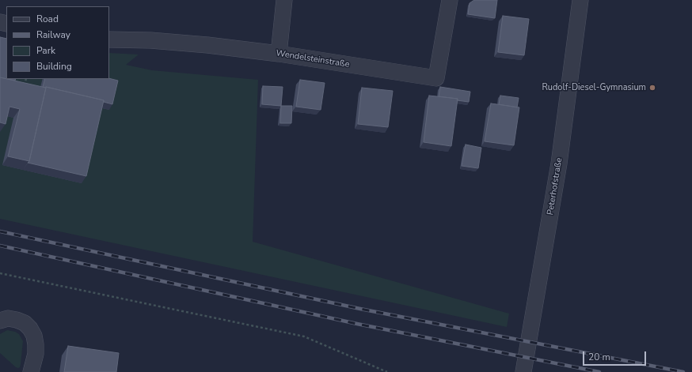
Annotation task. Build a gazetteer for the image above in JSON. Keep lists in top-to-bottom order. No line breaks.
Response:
{"streets":{"street":["Wendelsteinstraße","Peterhofstraße"]},"places":["Rudolf-Diesel-Gymnasium"],"legend":["Road","Railway","Park","Building"],"scale_bar":"20 m"}
